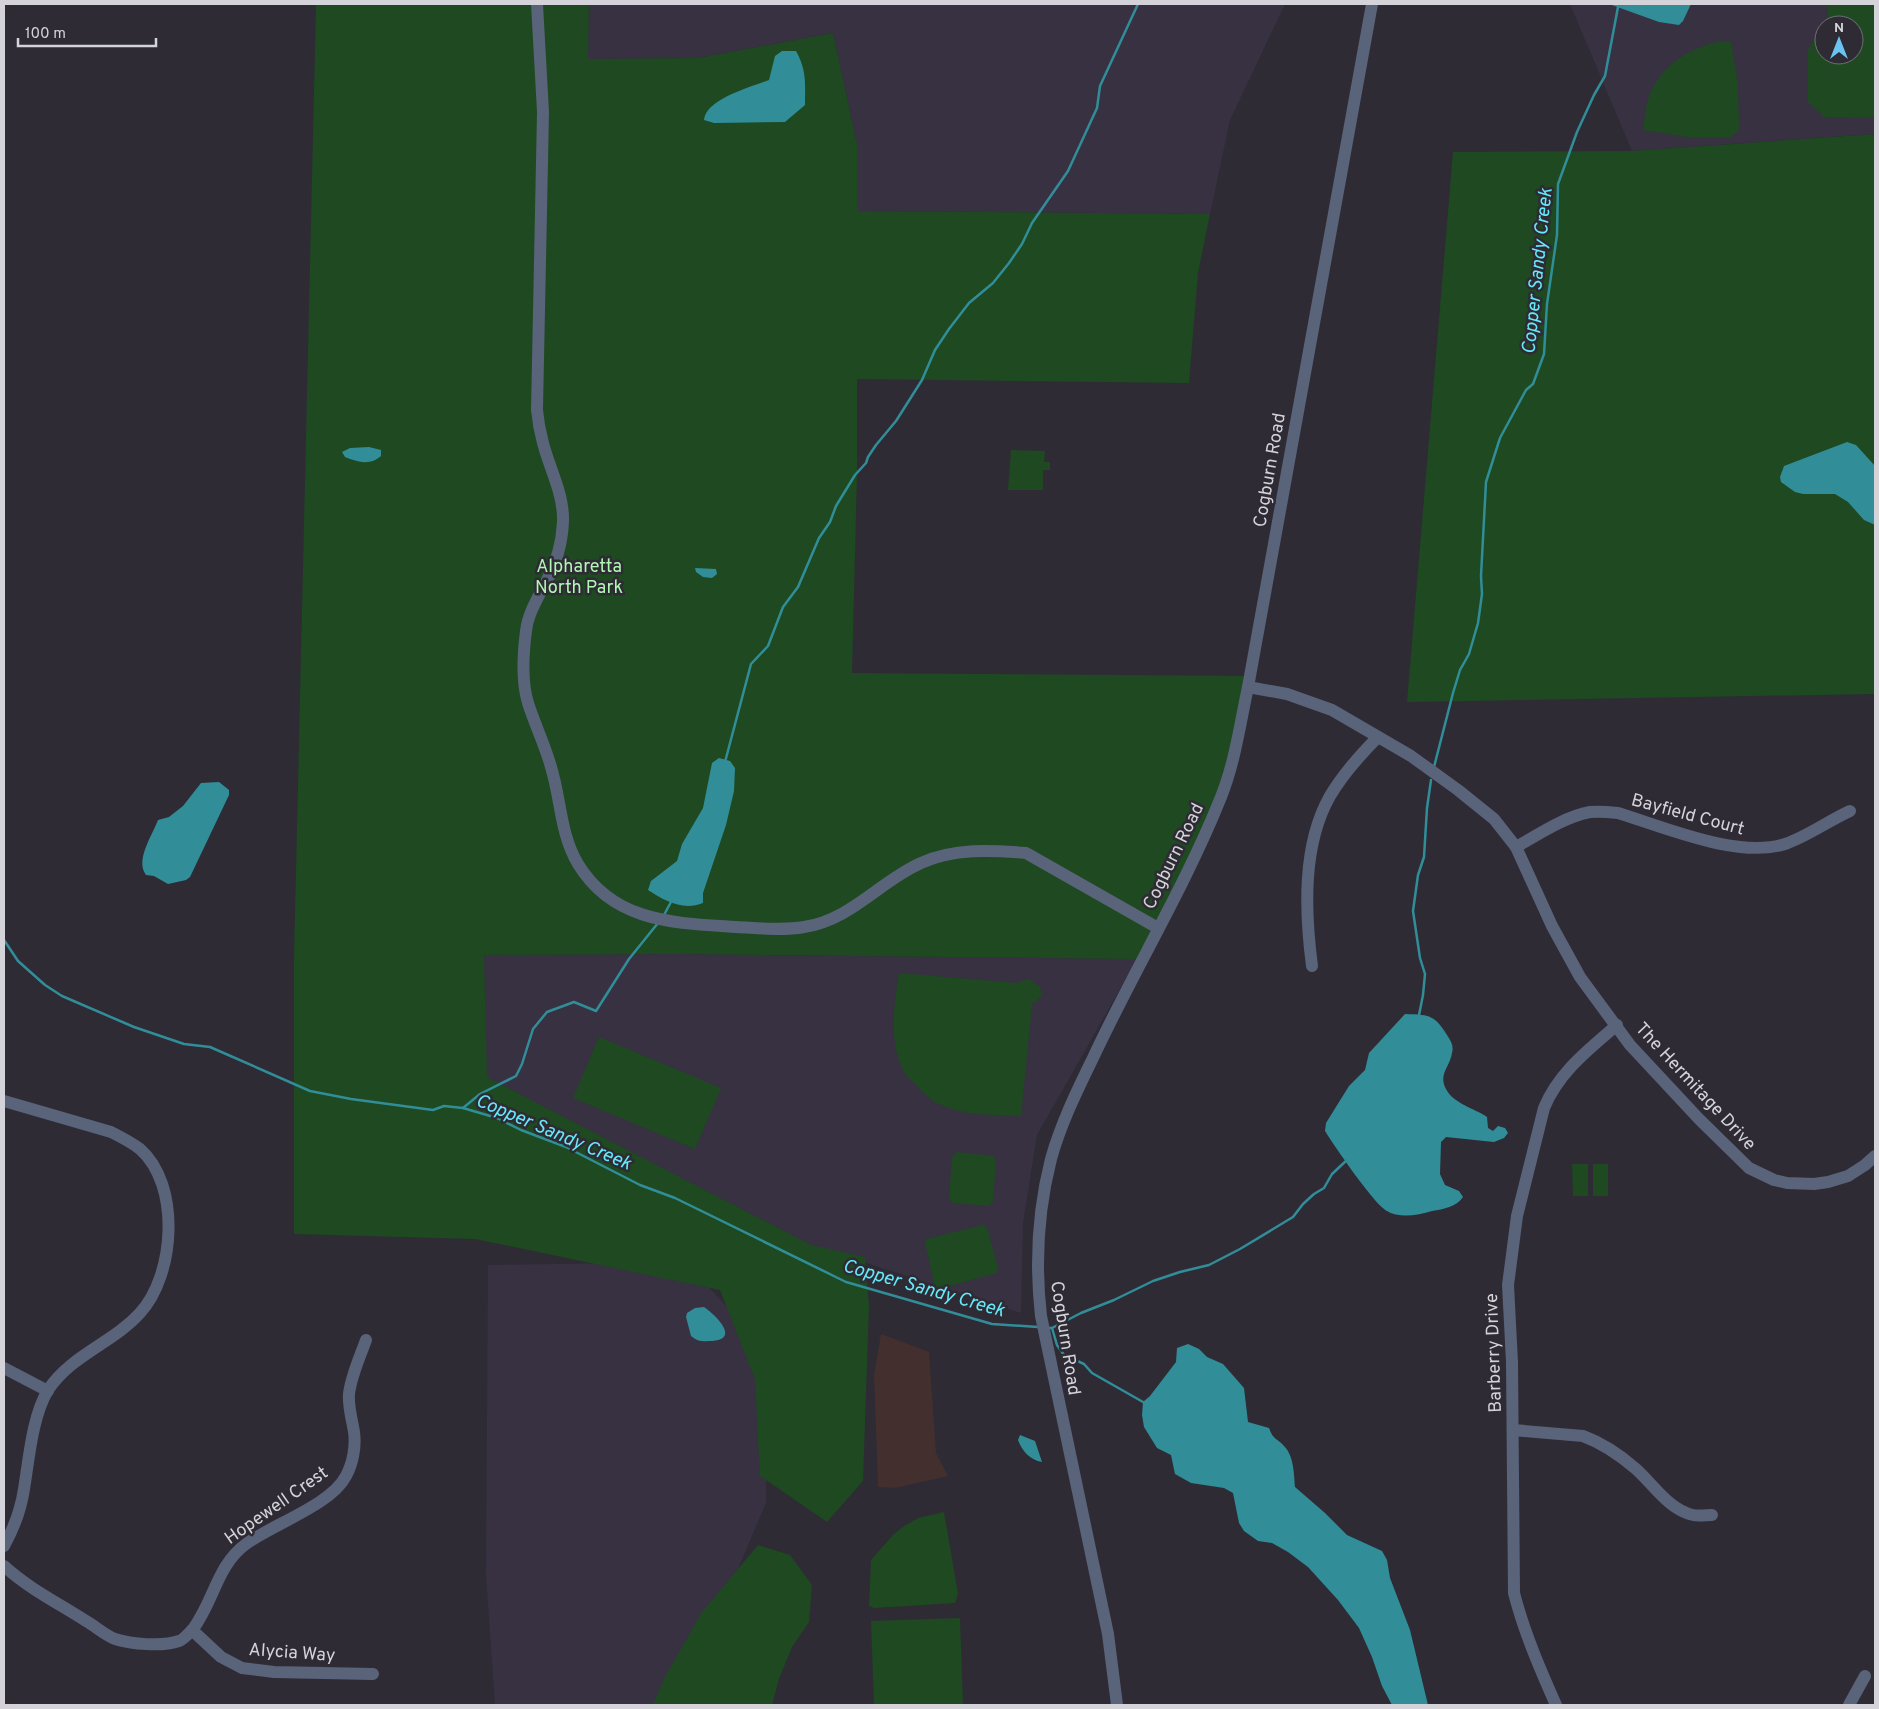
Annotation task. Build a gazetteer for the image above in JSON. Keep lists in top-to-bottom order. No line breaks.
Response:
{"streets":{"street":["Cogburn Road","Bayfield Court","The Hermitage Drive","Barberry Drive","Hopewell Crest","Alycia Way"]},"crossings":[["Cogburn Road","The Hermitage Drive"],["Bayfield Court","The Hermitage Drive"],["The Hermitage Drive","Barberry Drive"],["Hopewell Crest","Alycia Way"]],"water":["Copper Sandy Creek"],"parks":["Alpharetta North Park"],"scale_bar":"100 m","north":"top"}
